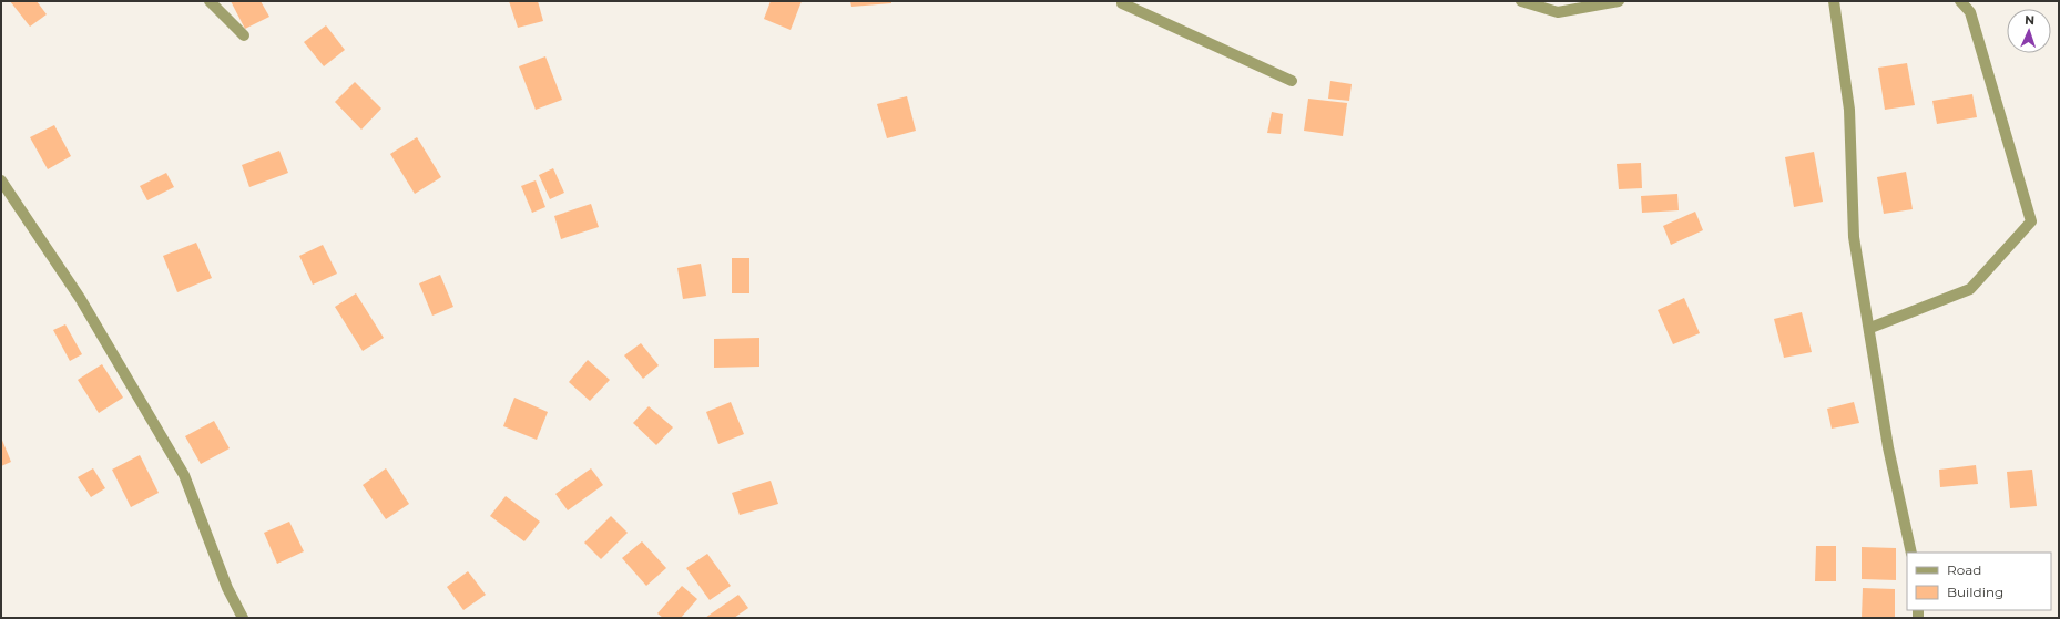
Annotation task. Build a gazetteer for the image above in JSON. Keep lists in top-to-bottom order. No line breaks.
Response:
{"legend":["Road","Building"],"north":"top"}
